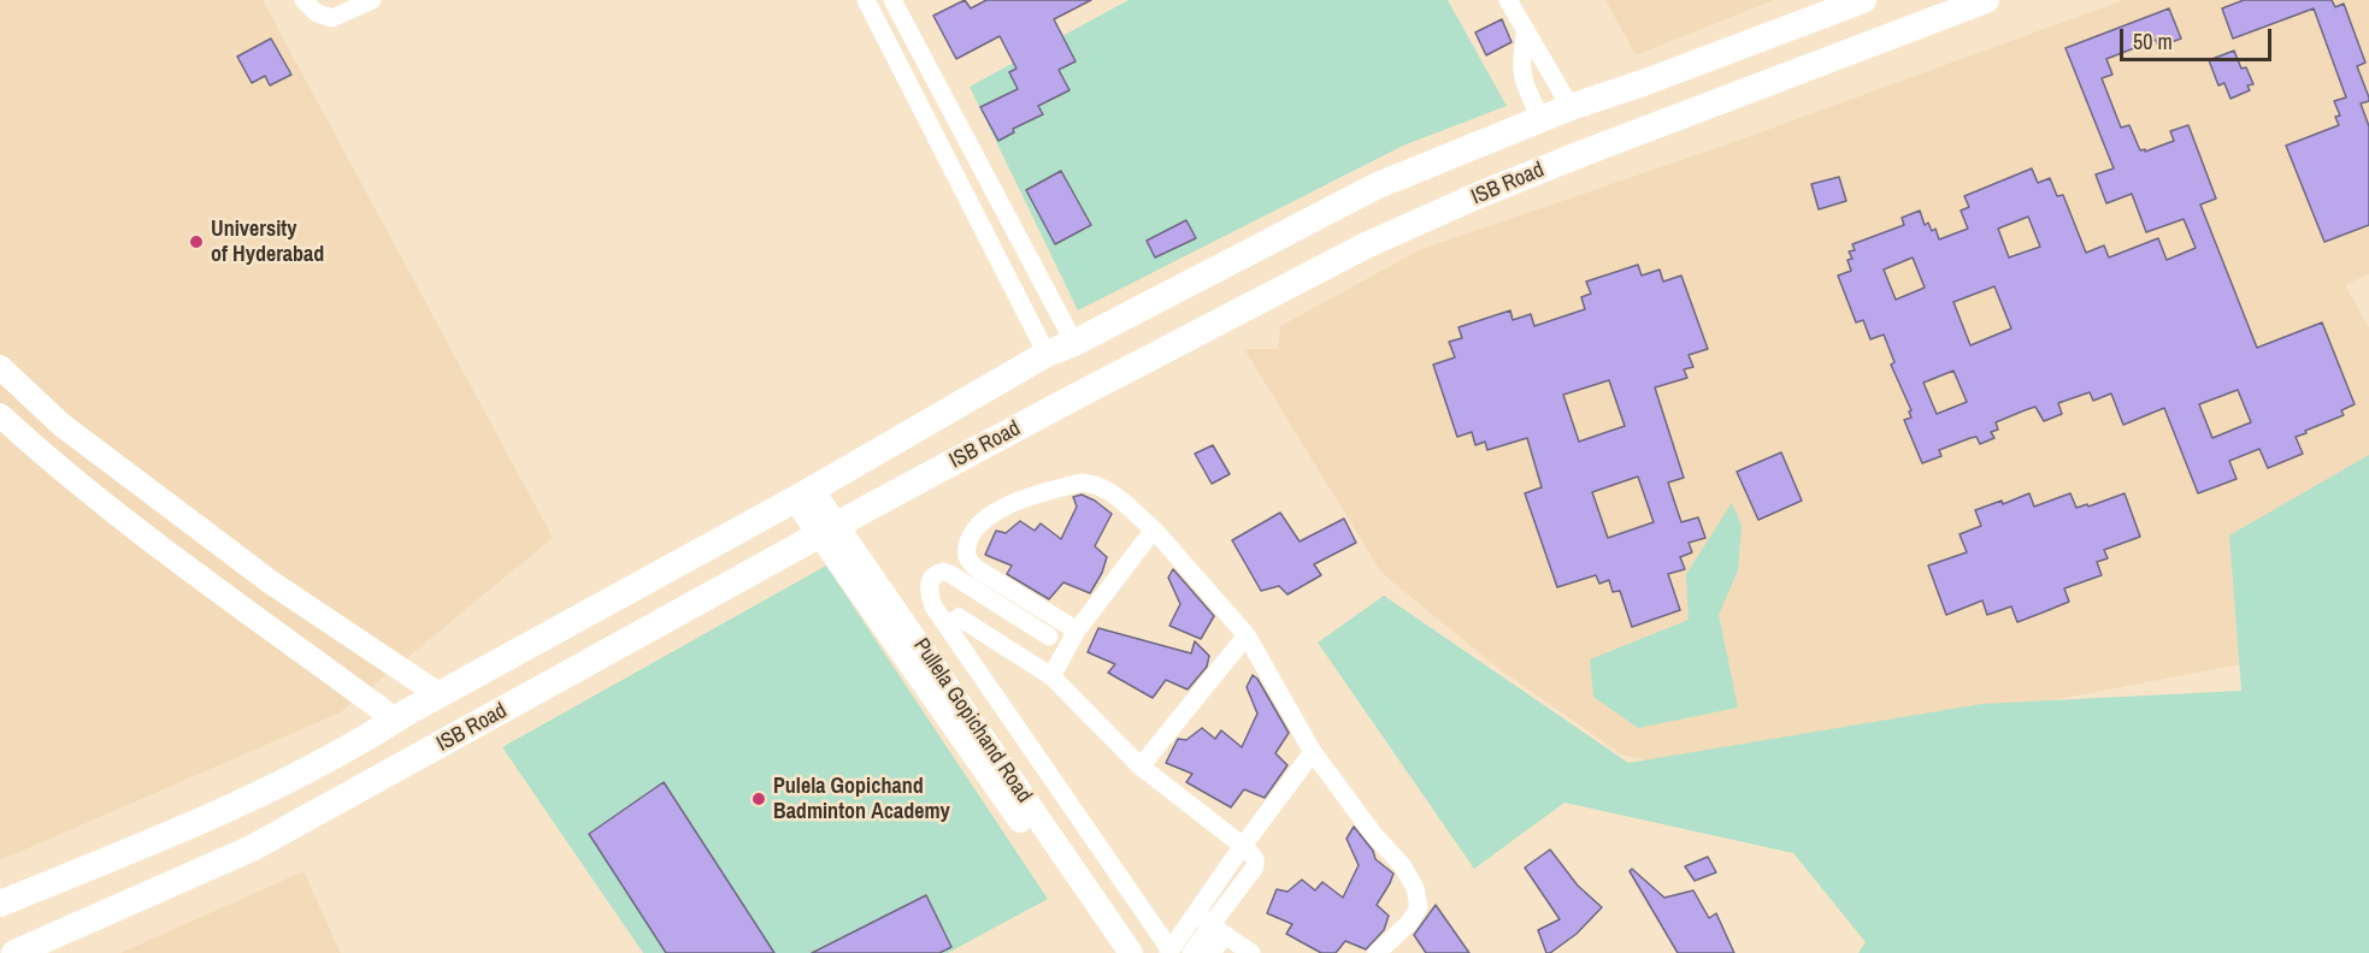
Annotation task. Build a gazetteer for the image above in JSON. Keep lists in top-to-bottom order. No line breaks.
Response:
{"streets":{"main road":["ISB Road"],"street":["Pullela Gopichand Road"]},"crossings":[["ISB Road","Pullela Gopichand Road"]],"places":["University of Hyderabad","Pulela Gopichand Badminton Academy"],"scale_bar":"50 m"}
